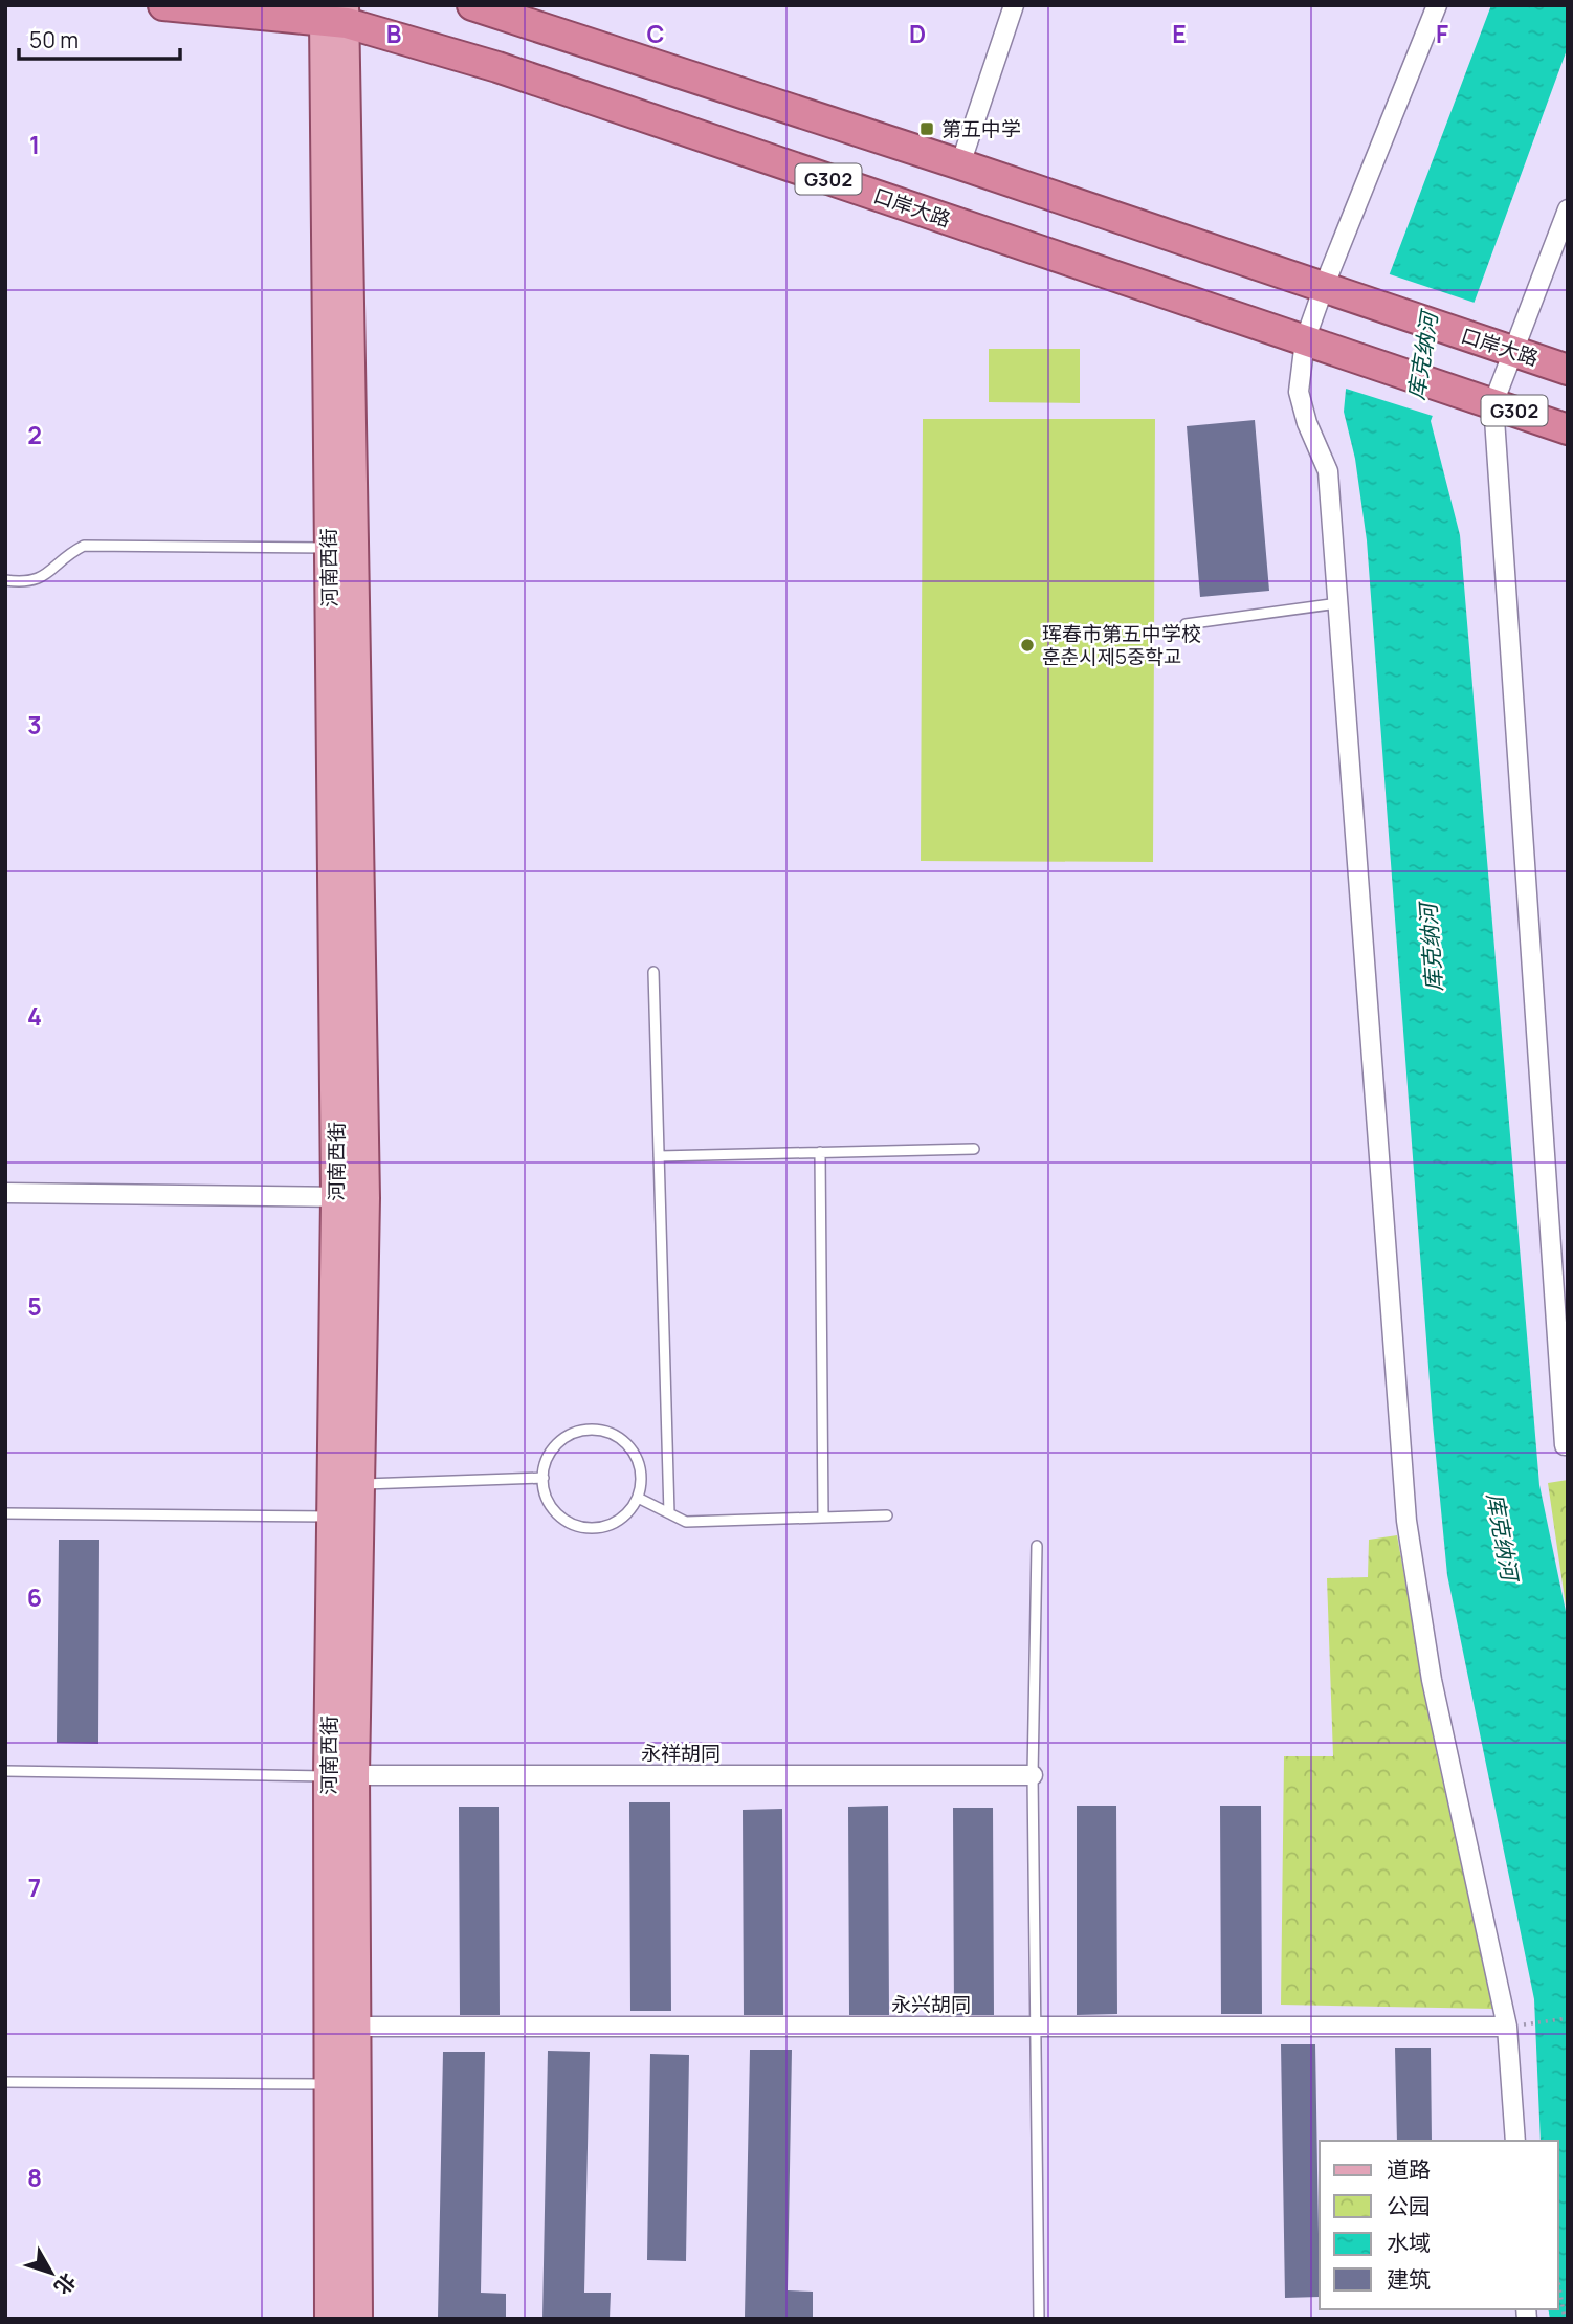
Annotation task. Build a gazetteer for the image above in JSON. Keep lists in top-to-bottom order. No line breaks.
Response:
{"streets":{"highway":["G302","口岸大路"],"main road":["河南西街"],"street":["永祥胡同","永兴胡同"]},"crossings":[["口岸大路","河南西街"],["河南西街","永祥胡同"],["河南西街","永兴胡同"]],"water":["库克纳河"],"places":{"transit":["第五中学"],"other":["珲春市第五中学校 훈춘시제5중학교"]},"legend":["道路","公园","水域","建筑"],"scale_bar":"50 m","north":"bottom right","grid":{"columns":["B","C","D","E","F"],"rows":["1","2","3","4","5","6","7","8"]}}
